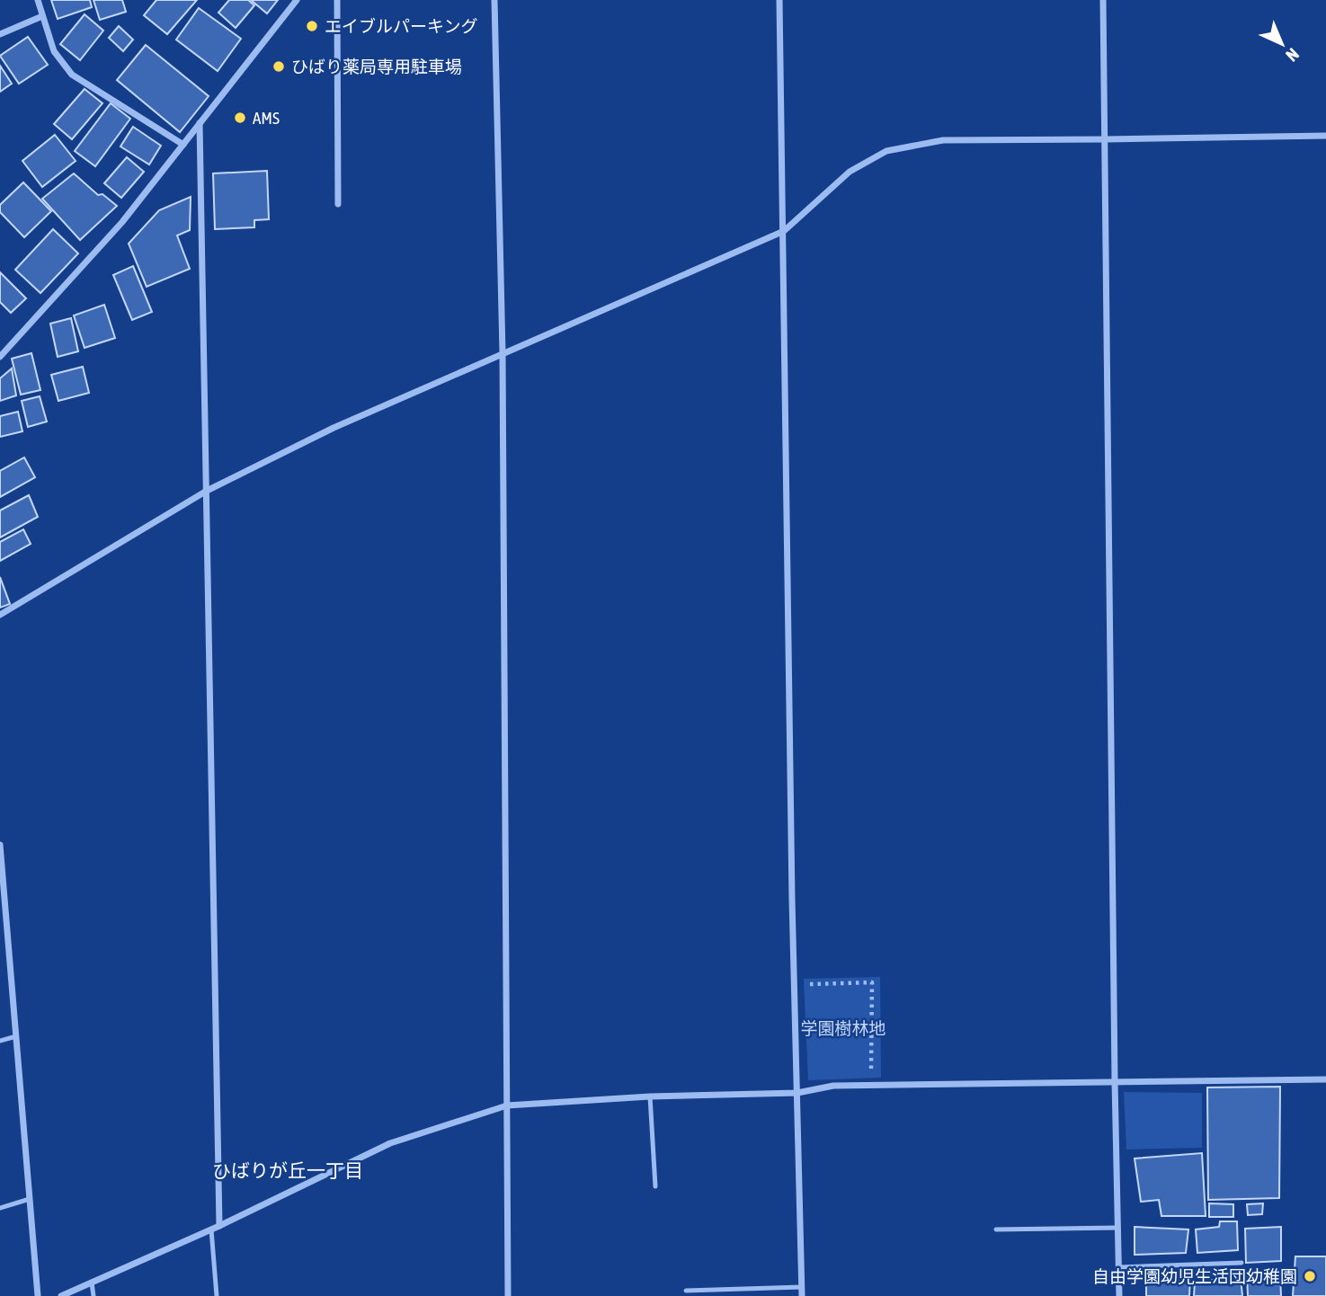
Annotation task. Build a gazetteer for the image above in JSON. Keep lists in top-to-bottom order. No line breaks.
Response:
{"districts":["ひばりが丘一丁目"],"parks":["学園樹林地"],"places":["エイブルパーキング","ひばり薬局専用駐車場","AMS","自由学園幼児生活団幼稚園"],"north":"bottom right"}
